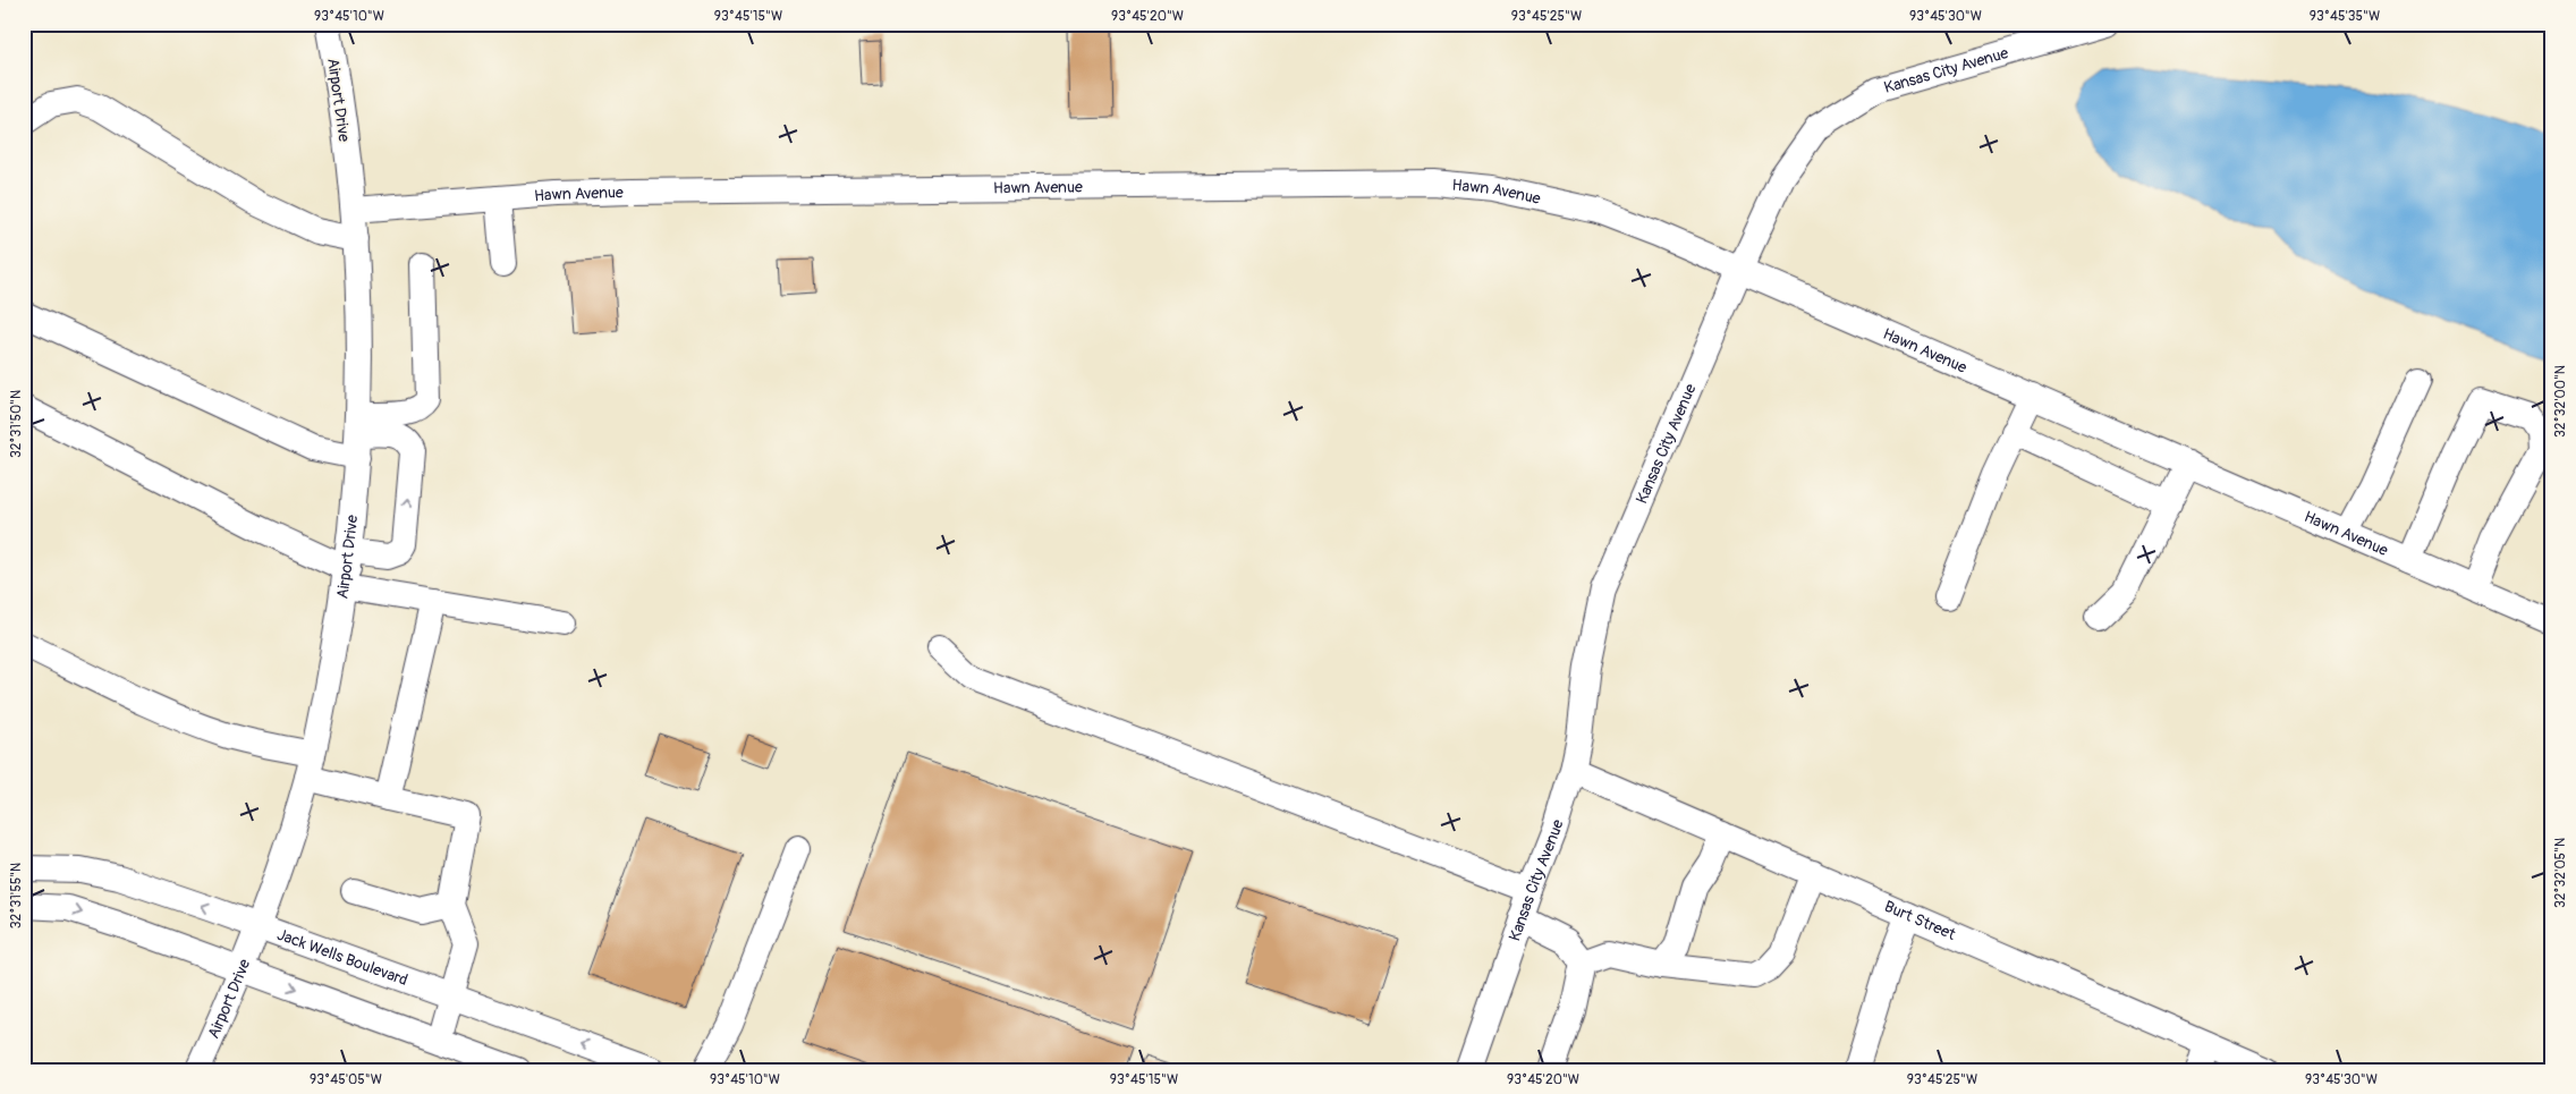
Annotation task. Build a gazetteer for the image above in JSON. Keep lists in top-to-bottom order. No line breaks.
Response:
{"streets":{"street":["Kansas City Avenue","Airport Drive","Hawn Avenue","Burt Street","Jack Wells Boulevard"]},"crossings":[["Kansas City Avenue","Hawn Avenue"],["Kansas City Avenue","Burt Street"],["Airport Drive","Hawn Avenue"],["Airport Drive","Jack Wells Boulevard"]],"coordinates":["93°45'10\"W","93°45'15\"W","93°45'20\"W","93°45'25\"W","93°45'30\"W","93°45'35\"W","32°32'00\"N","32°31'50\"N","32°32'05\"N","32°31'55\"N","93°45'05\"W"]}
